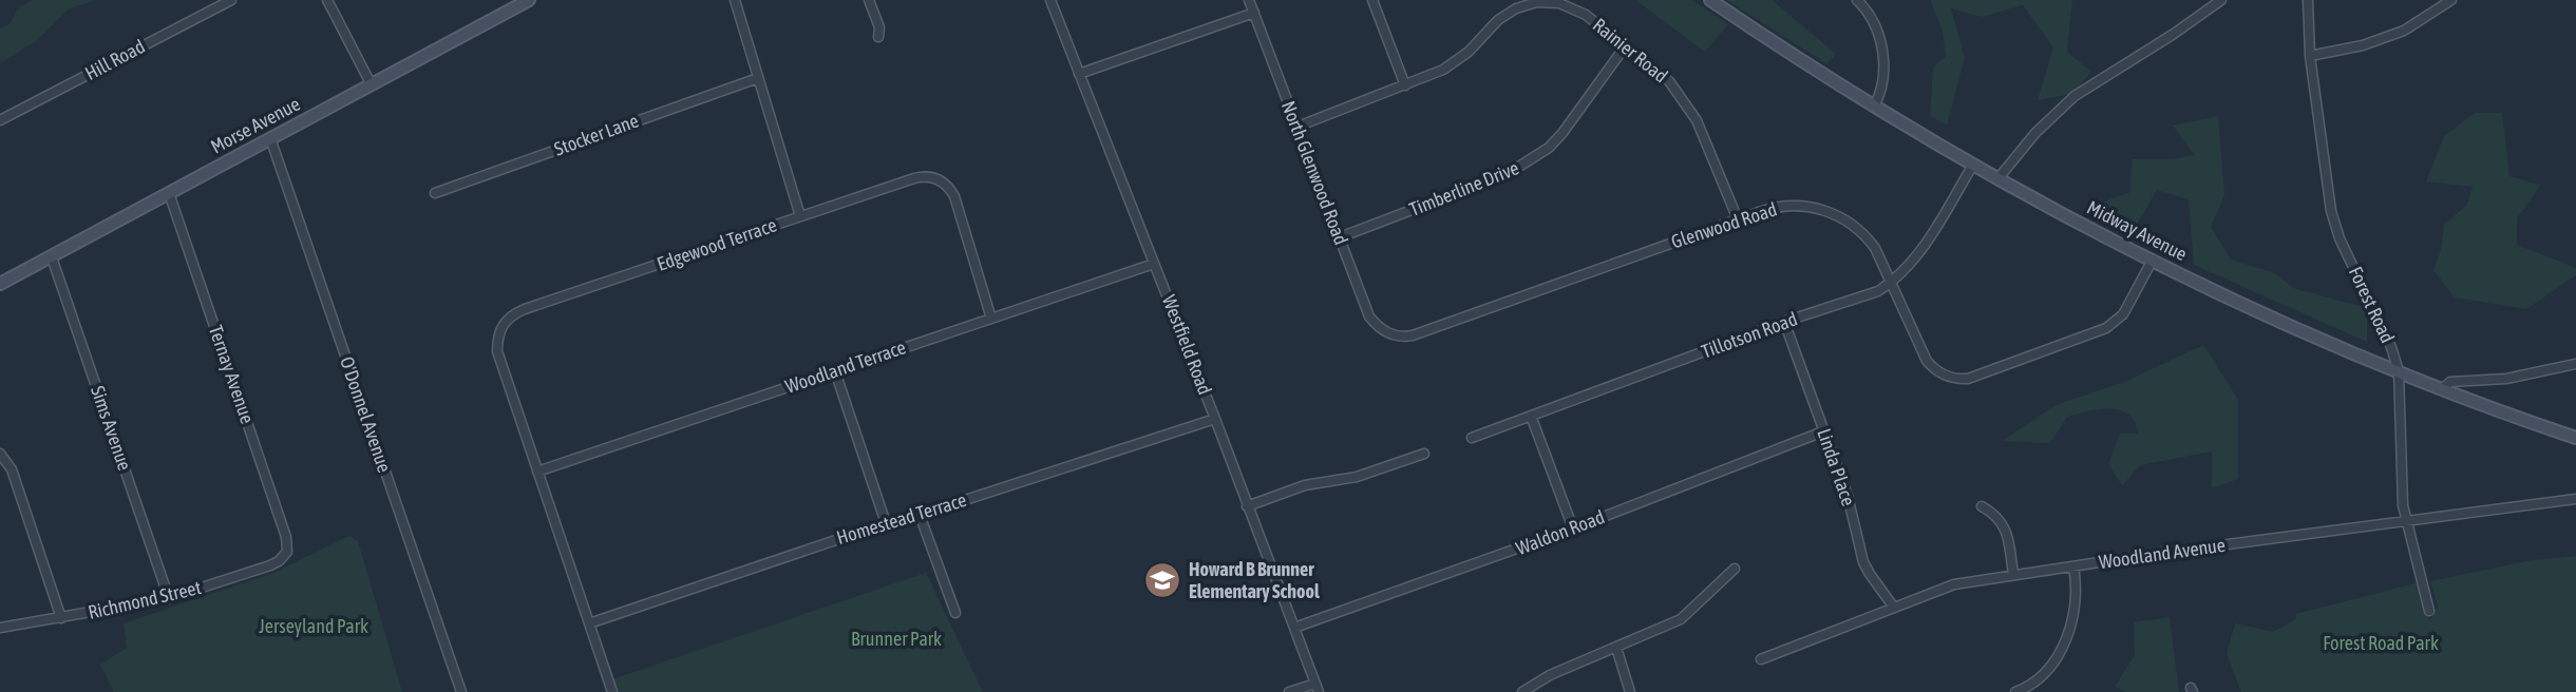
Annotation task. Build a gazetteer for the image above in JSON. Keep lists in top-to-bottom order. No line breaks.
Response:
{"streets":{"main road":["Morse Avenue","Midway Avenue"],"street":["Rainier Road","Hill Road","Stocker Lane","North Glenwood Road","Timberline Drive","Glenwood Road","Edgewood Terrace","Forest Road","Tillotson Road","Westfield Road","Woodland Terrace","Ternay Avenue","O'Donnel Avenue","Sims Avenue","Linda Place","Homestead Terrace","Waldon Road","Woodland Avenue","Richmond Street"]},"crossings":[["Rainier Road","North Glenwood Road"],["Rainier Road","Timberline Drive"],["Rainier Road","Glenwood Road"],["Morse Avenue","Ternay Avenue"],["Morse Avenue","O'Donnel Avenue"],["Morse Avenue","Sims Avenue"],["North Glenwood Road","Timberline Drive"],["North Glenwood Road","Glenwood Road"],["Glenwood Road","Midway Avenue"],["Glenwood Road","Tillotson Road"],["Midway Avenue","Forest Road"],["Midway Avenue","Tillotson Road"],["Edgewood Terrace","Woodland Terrace"],["Forest Road","Woodland Avenue"],["Tillotson Road","Linda Place"],["Westfield Road","Woodland Terrace"],["Westfield Road","Homestead Terrace"],["Westfield Road","Waldon Road"],["Ternay Avenue","Richmond Street"],["Sims Avenue","Richmond Street"],["Linda Place","Waldon Road"],["Linda Place","Woodland Avenue"]],"parks":["Jerseyland Park","Brunner Park","Forest Road Park"],"places":{"school or university":["Howard B Brunner Elementary School"]}}
